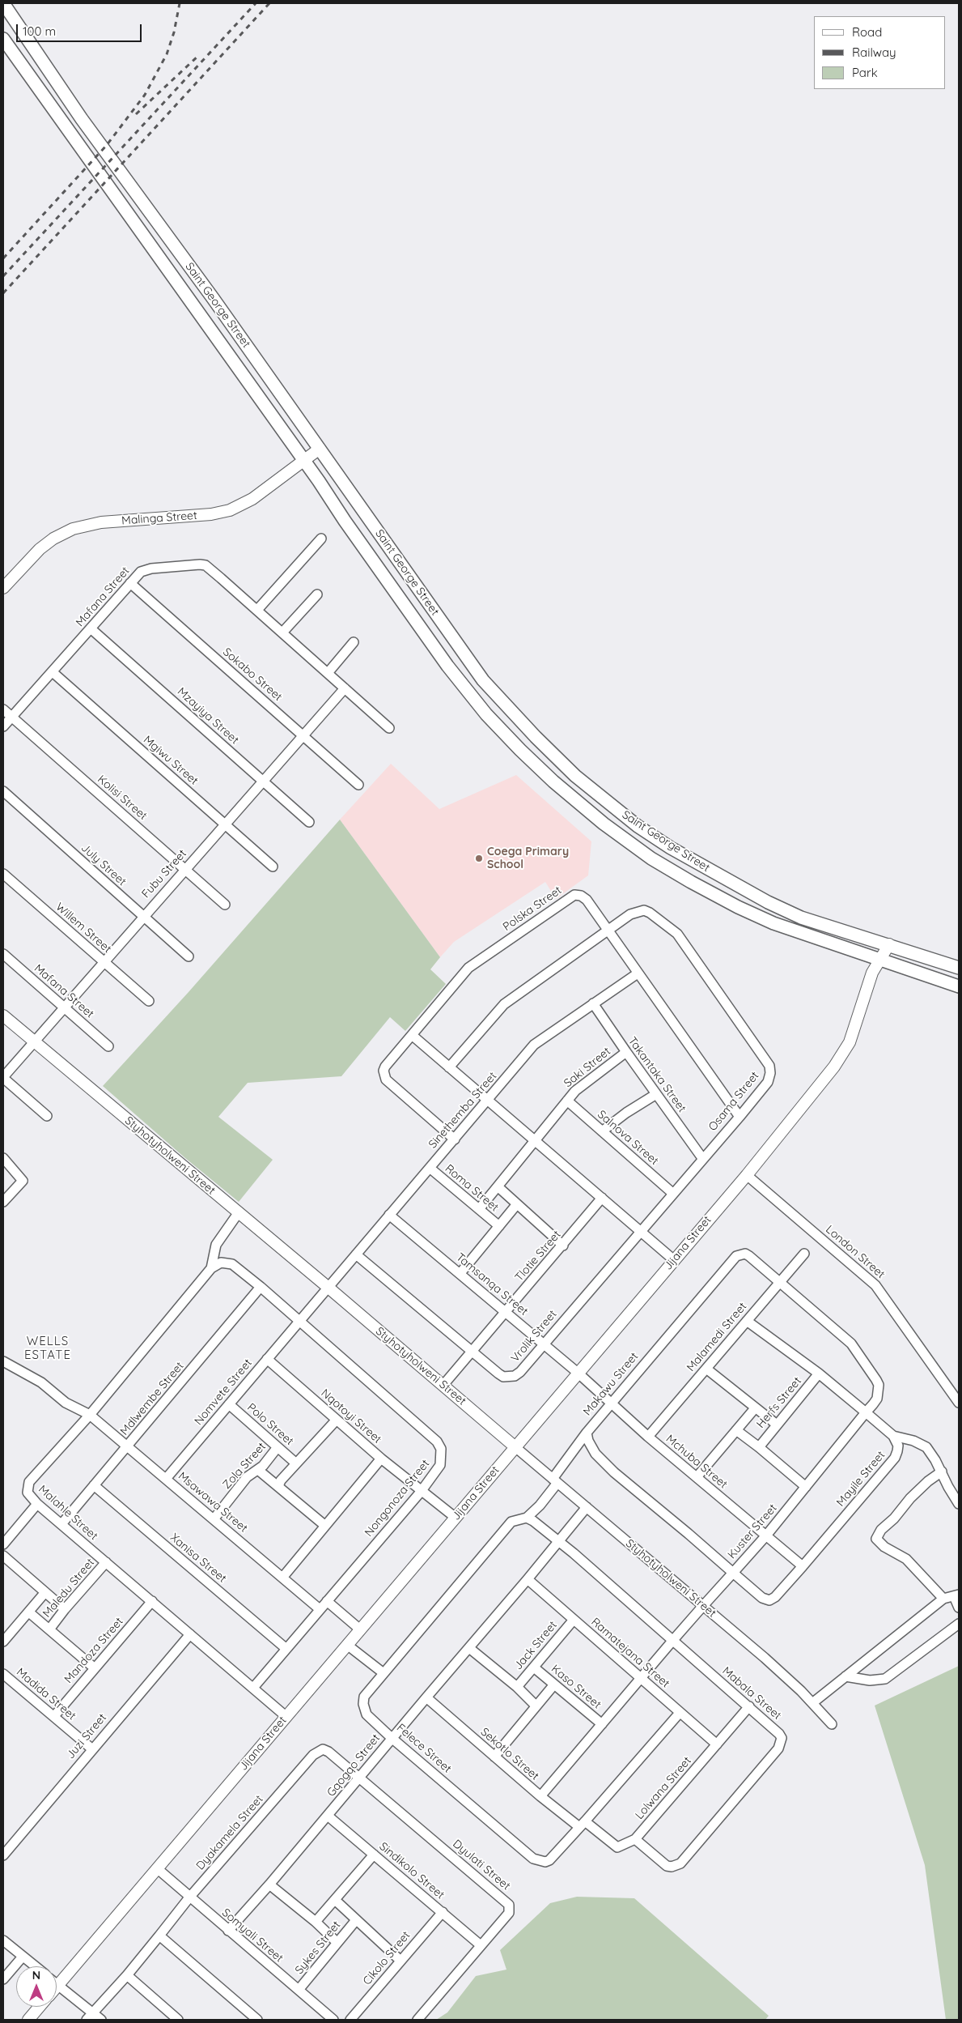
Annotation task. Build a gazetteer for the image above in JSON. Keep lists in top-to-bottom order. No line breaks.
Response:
{"streets":{"main road":["Saint George Street"],"street":["Malinga Street","Mafana Street","Sokabo Street","Mzayiya Street","Mgiwu Street","Kolisi Street","July Street","Fubu Street","Polska Street","Willem Street","Saki Street","Takantaka Street","Osama Street","Sinethemba Street","Salnova Street","Styhotyholweni Street","Roma Street","Jijana Street","London Street","Tlotie Street","Tamsanqa Street","Vrolik Street","Malamedi Street","Makawu Street","Nomvete Street","Mdlwembe Street","Herfs Street","Nqotoyi Street","Polo Street","Mchuba Street","Zola Street","Mayile Street","Nongonoza Street","Msawawa Street","Malahle Street","Kuster Street","Xanisa Street","Maledu Street","Jack Street","Mandoza Street","Ramatejana Street","Kaso Street","Mabala Street","Madida Street","Juzi Street","Felece Street","Sekotlo Street","Gqogqo Street","Lolwana Street","Dyakamela Street","Dyulati Street","Sindikolo Street","Somyali Street","Sykes Street","Cikolo Street"]},"crossings":[["Saint George Street","Malinga Street"],["Saint George Street","Jijana Street"],["Mafana Street","Sokabo Street"],["Mafana Street","Mzayiya Street"],["Mafana Street","Mgiwu Street"],["Mafana Street","Kolisi Street"],["Mafana Street","Fubu Street"],["Sokabo Street","Fubu Street"],["Mzayiya Street","Fubu Street"],["Mgiwu Street","Fubu Street"],["Kolisi Street","Fubu Street"],["July Street","Fubu Street"],["Fubu Street","Willem Street"],["Fubu Street","Styhotyholweni Street"],["Polska Street","Osama Street"],["Polska Street","Sinethemba Street"],["Saki Street","Takantaka Street"],["Saki Street","Salnova Street"],["Saki Street","Roma Street"],["Takantaka Street","Osama Street"],["Takantaka Street","Sinethemba Street"],["Osama Street","Salnova Street"],["Osama Street","Vrolik Street"],["Sinethemba Street","Styhotyholweni Street"],["Sinethemba Street","Roma Street"],["Sinethemba Street","Tamsanqa Street"],["Sinethemba Street","Vrolik Street"],["Sinethemba Street","Nomvete Street"],["Styhotyholweni Street","Jijana Street"],["Styhotyholweni Street","Tlotie Street"],["Styhotyholweni Street","Nomvete Street"],["Styhotyholweni Street","Kuster Street"],["Styhotyholweni Street","Felece Street"],["Styhotyholweni Street","Gqogqo Street"],["Roma Street","Tlotie Street"],["Jijana Street","London Street"],["Jijana Street","Tamsanqa Street"],["Jijana Street","Nqotoyi Street"],["Jijana Street","Mchuba Street"],["Jijana Street","Malahle Street"],["Jijana Street","Somyali Street"],["Tlotie Street","Tamsanqa Street"],["Tlotie Street","Vrolik Street"],["Tamsanqa Street","Vrolik Street"],["Tamsanqa Street","Mchuba Street"],["Malamedi Street","Makawu Street"],["Malamedi Street","Mchuba Street"],["Malamedi Street","Kuster Street"],["Makawu Street","Mchuba Street"],["Makawu Street","Mayile Street"],["Makawu Street","Kuster Street"],["Makawu Street","Felece Street"],["Nomvete Street","Nqotoyi Street"],["Nomvete Street","Polo Street"],["Nomvete Street","Nongonoza Street"],["Nomvete Street","Msawawa Street"],["Mdlwembe Street","Nongonoza Street"],["Mdlwembe Street","Msawawa Street"],["Mdlwembe Street","Malahle Street"],["Mdlwembe Street","Xanisa Street"],["Herfs Street","Mchuba Street"],["Nqotoyi Street","Nongonoza Street"],["Polo Street","Zola Street"],["Mchuba Street","Mayile Street"],["Mchuba Street","Kuster Street"],["Zola Street","Msawawa Street"],["Mayile Street","Kuster Street"],["Nongonoza Street","Msawawa Street"],["Nongonoza Street","Malahle Street"],["Nongonoza Street","Xanisa Street"],["Msawawa Street","Malahle Street"],["Malahle Street","Maledu Street"],["Malahle Street","Mandoza Street"],["Malahle Street","Juzi Street"],["Kuster Street","Ramatejana Street"],["Kuster Street","Kaso Street"],["Kuster Street","Mabala Street"],["Kuster Street","Sekotlo Street"],["Jack Street","Ramatejana Street"],["Jack Street","Kaso Street"],["Mandoza Street","Madida Street"],["Ramatejana Street","Felece Street"],["Ramatejana Street","Gqogqo Street"],["Ramatejana Street","Lolwana Street"],["Mabala Street","Gqogqo Street"],["Mabala Street","Lolwana Street"],["Madida Street","Juzi Street"],["Felece Street","Sekotlo Street"],["Felece Street","Gqogqo Street"],["Felece Street","Lolwana Street"],["Sekotlo Street","Gqogqo Street"],["Sekotlo Street","Lolwana Street"],["Gqogqo Street","Dyulati Street"],["Gqogqo Street","Sindikolo Street"],["Gqogqo Street","Somyali Street"],["Dyakamela Street","Dyulati Street"],["Dyakamela Street","Somyali Street"],["Dyulati Street","Sindikolo Street"],["Sindikolo Street","Sykes Street"],["Sindikolo Street","Cikolo Street"],["Somyali Street","Sykes Street"]],"districts":["WELLS ESTATE"],"places":["Coega Primary School"],"legend":["Road","Railway","Park"],"scale_bar":"100 m","north":"top"}
